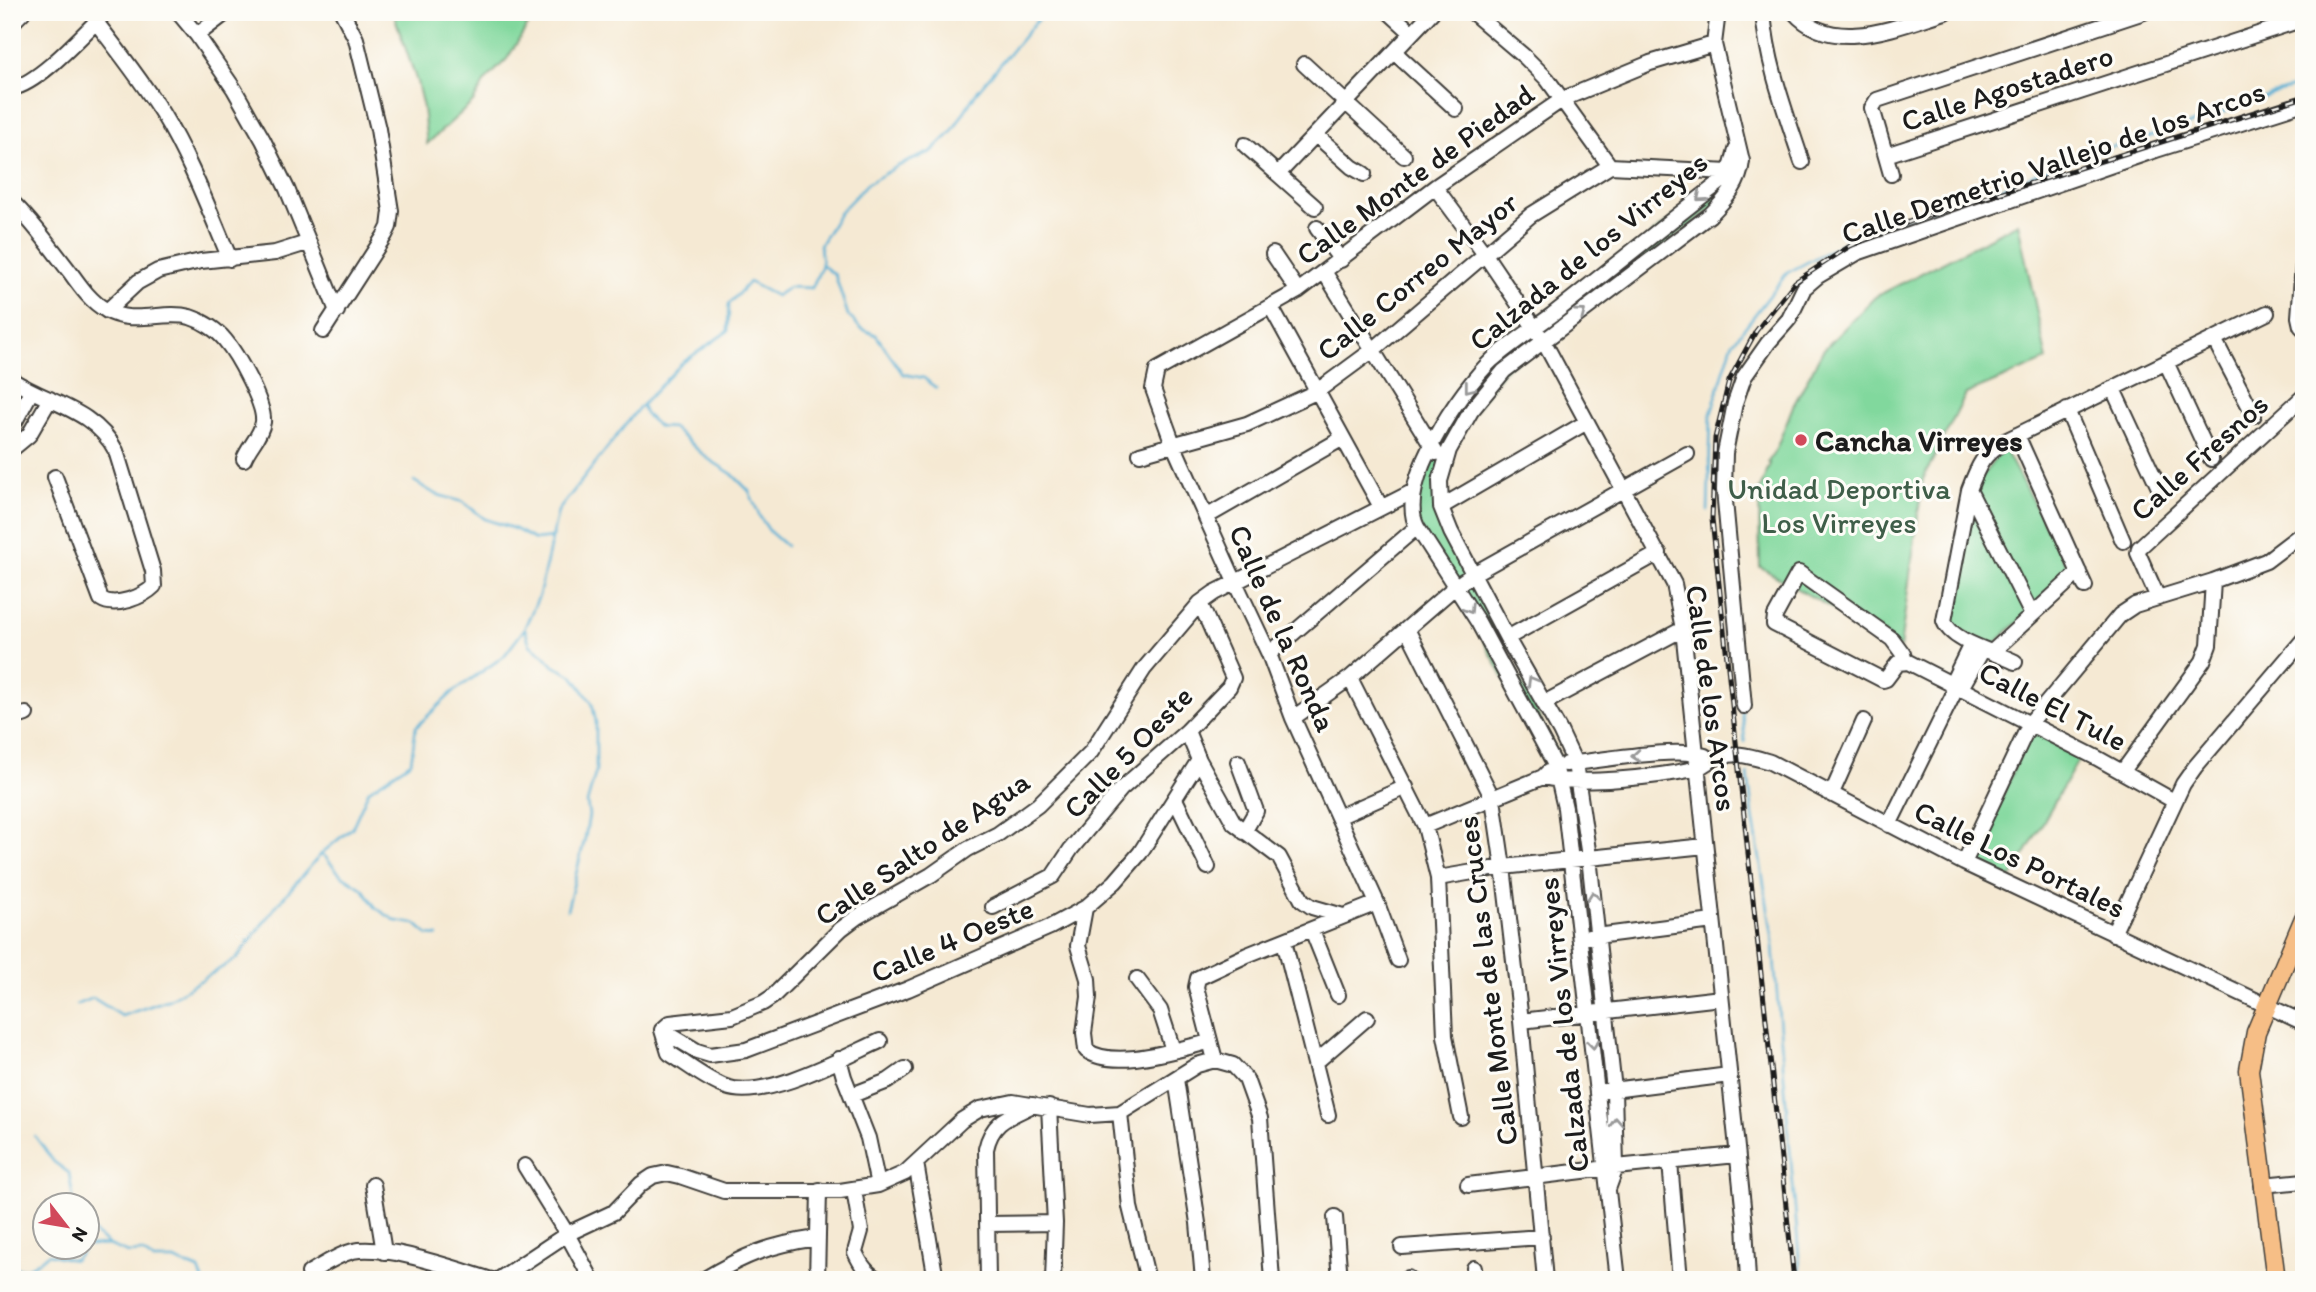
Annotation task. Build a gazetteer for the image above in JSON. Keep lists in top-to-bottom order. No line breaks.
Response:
{"streets":{"street":["Calle Agostadero","Calle Demetrio Vallejo de los Arcos","Calle Monte de Piedad","Calzada de los Virreyes","Calle Correo Mayor","Calle Fresnos","Calle de la Ronda","Calle de los Arcos","Calle El Tule","Calle 5 Oeste","Calle Salto de Agua","Calle Los Portales","Calle 4 Oeste","Calle Monte de las Cruces"]},"crossings":[["Calle Monte de Piedad","Calzada de los Virreyes"],["Calle Monte de Piedad","Calle de la Ronda"],["Calle Monte de Piedad","Calle de los Arcos"],["Calzada de los Virreyes","Calle de los Arcos"],["Calzada de los Virreyes","Calle Salto de Agua"],["Calzada de los Virreyes","Calle Los Portales"],["Calle Correo Mayor","Calle de la Ronda"],["Calle Correo Mayor","Calle de los Arcos"],["Calle de la Ronda","Calle Salto de Agua"],["Calle de los Arcos","Calle Los Portales"],["Calle 5 Oeste","Calle Salto de Agua"],["Calle Salto de Agua","Calle 4 Oeste"]],"parks":["Unidad Deportiva Los Virreyes"],"places":["Cancha Virreyes"],"north":"bottom right"}
